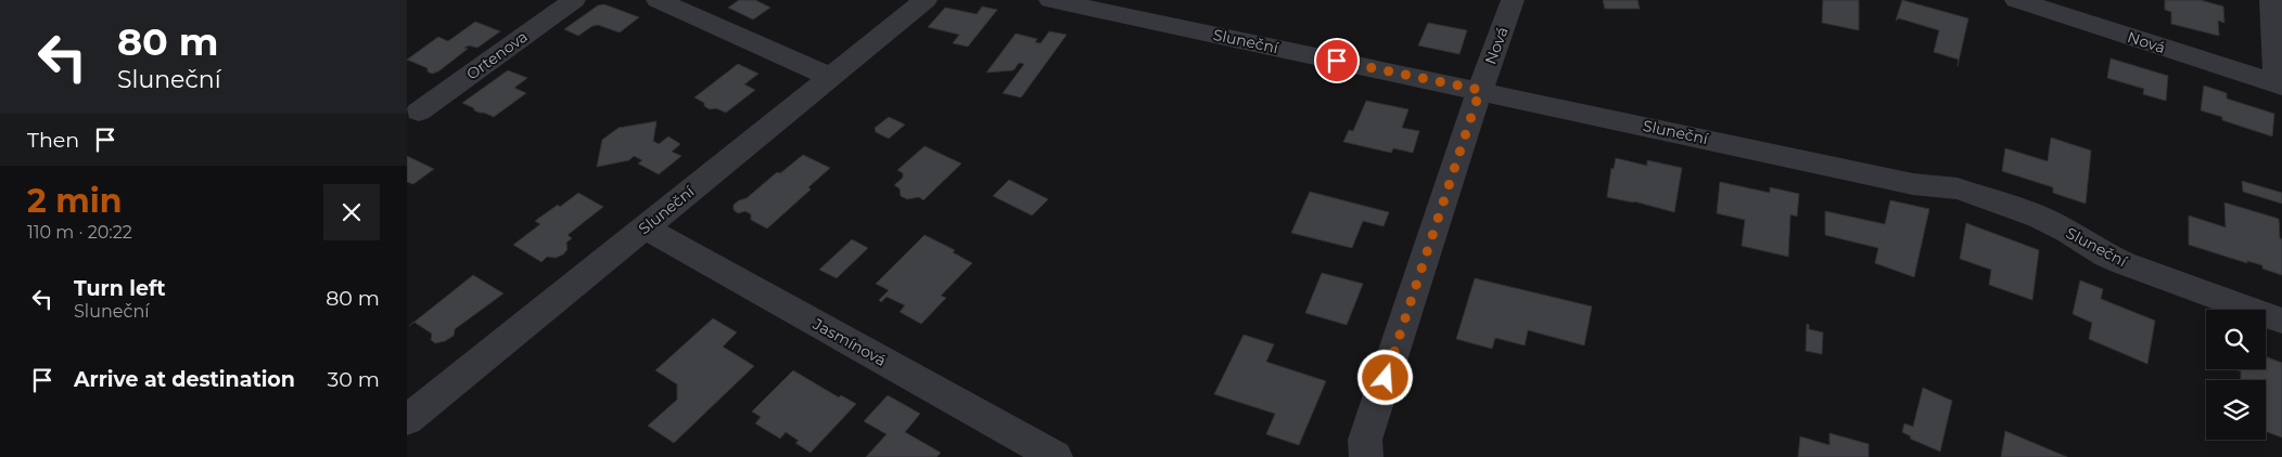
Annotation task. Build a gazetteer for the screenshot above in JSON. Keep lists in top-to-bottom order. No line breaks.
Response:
{"streets":{"street":["Sluneční","Nová","Ortenova","Jasmínová"]},"crossings":[["Sluneční","Nová"],["Sluneční","Jasmínová"]],"page":{"turn":["80 m","Sluneční"],"then":"Then","heading":["2 min","110 m · 20:22"],"list":[{"name":"Turn left","note":"Sluneční","value":"80 m"},{"name":"Arrive at destination","value":"30 m"}]}}
